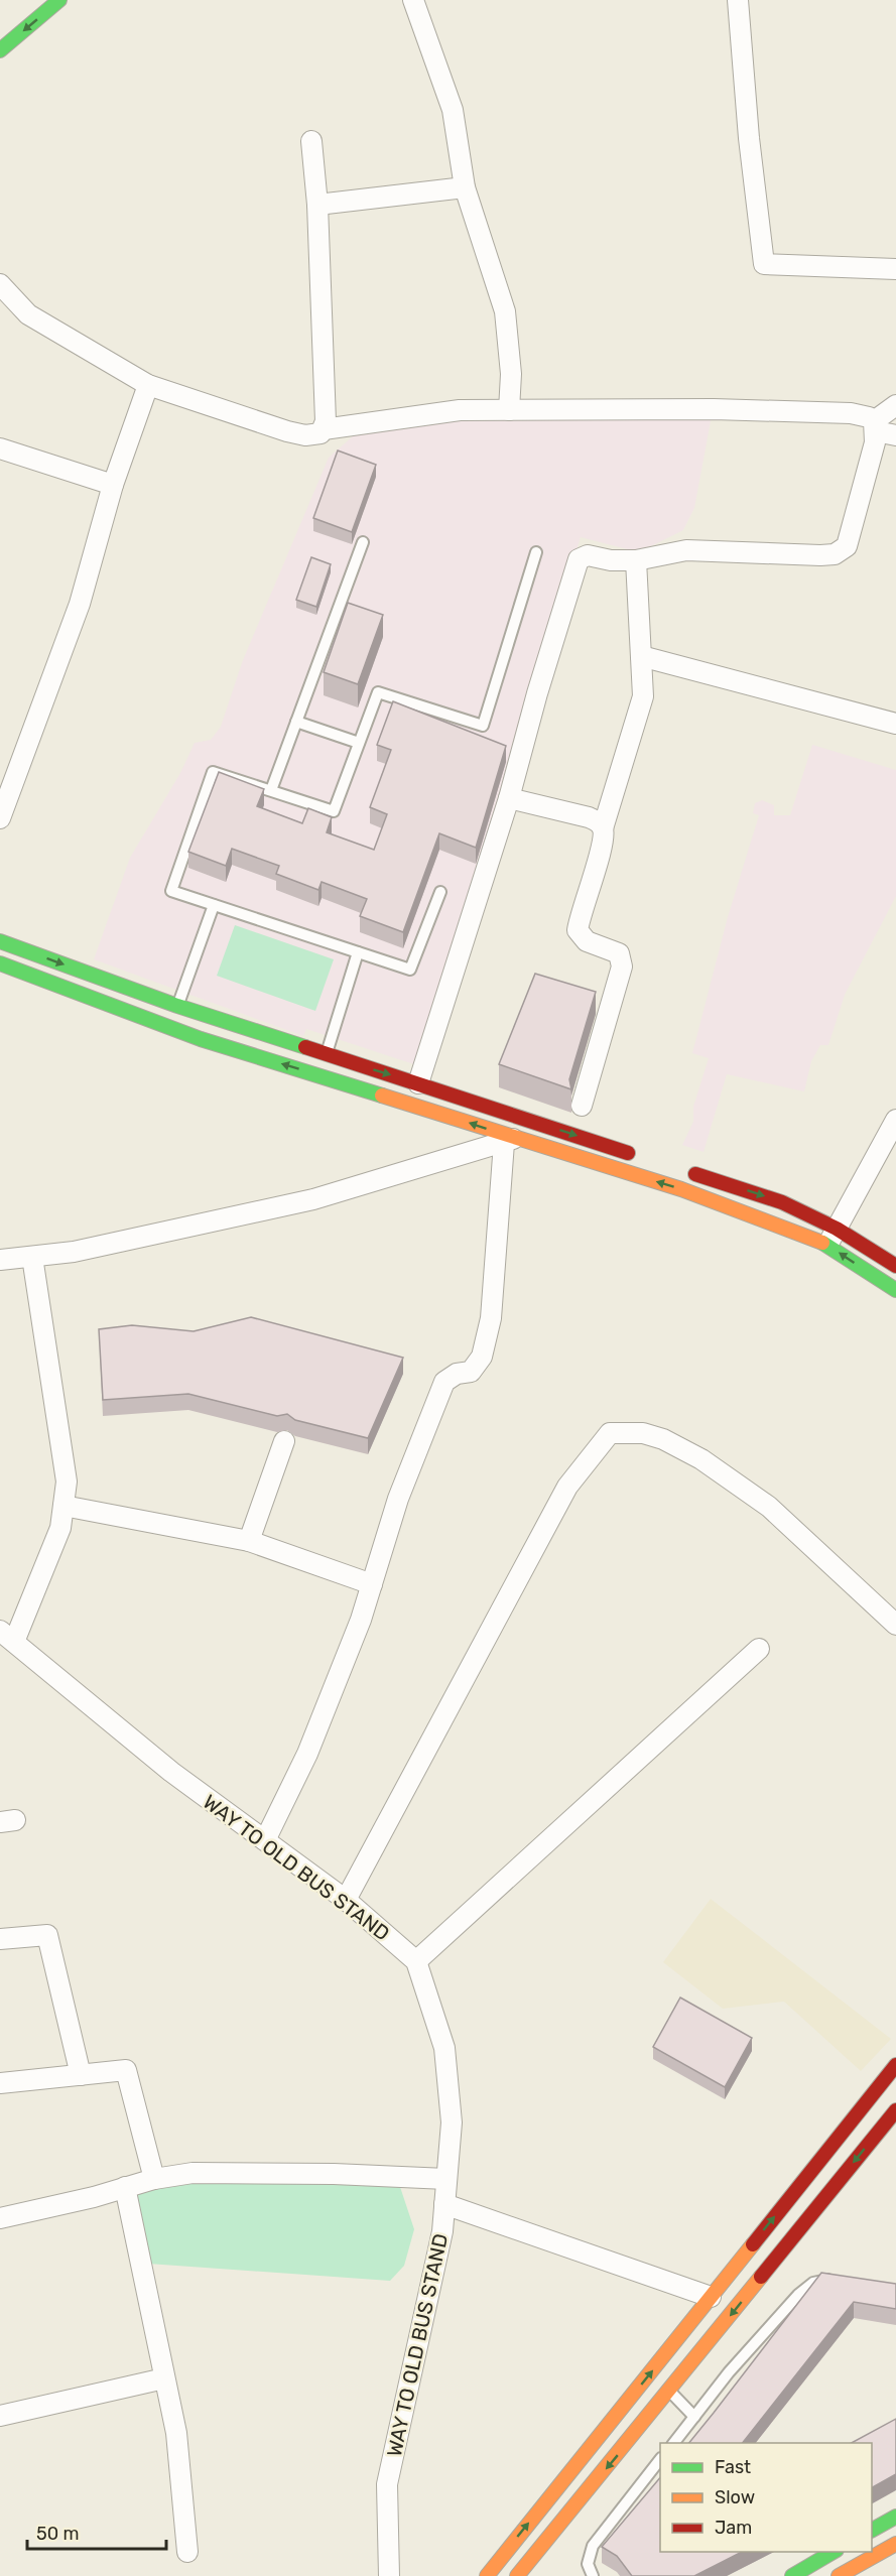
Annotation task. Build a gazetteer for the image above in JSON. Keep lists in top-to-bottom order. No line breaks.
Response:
{"streets":{"street":["WAY TO OLD BUS STAND"]},"legend":["Fast","Slow","Jam"],"scale_bar":"50 m"}
